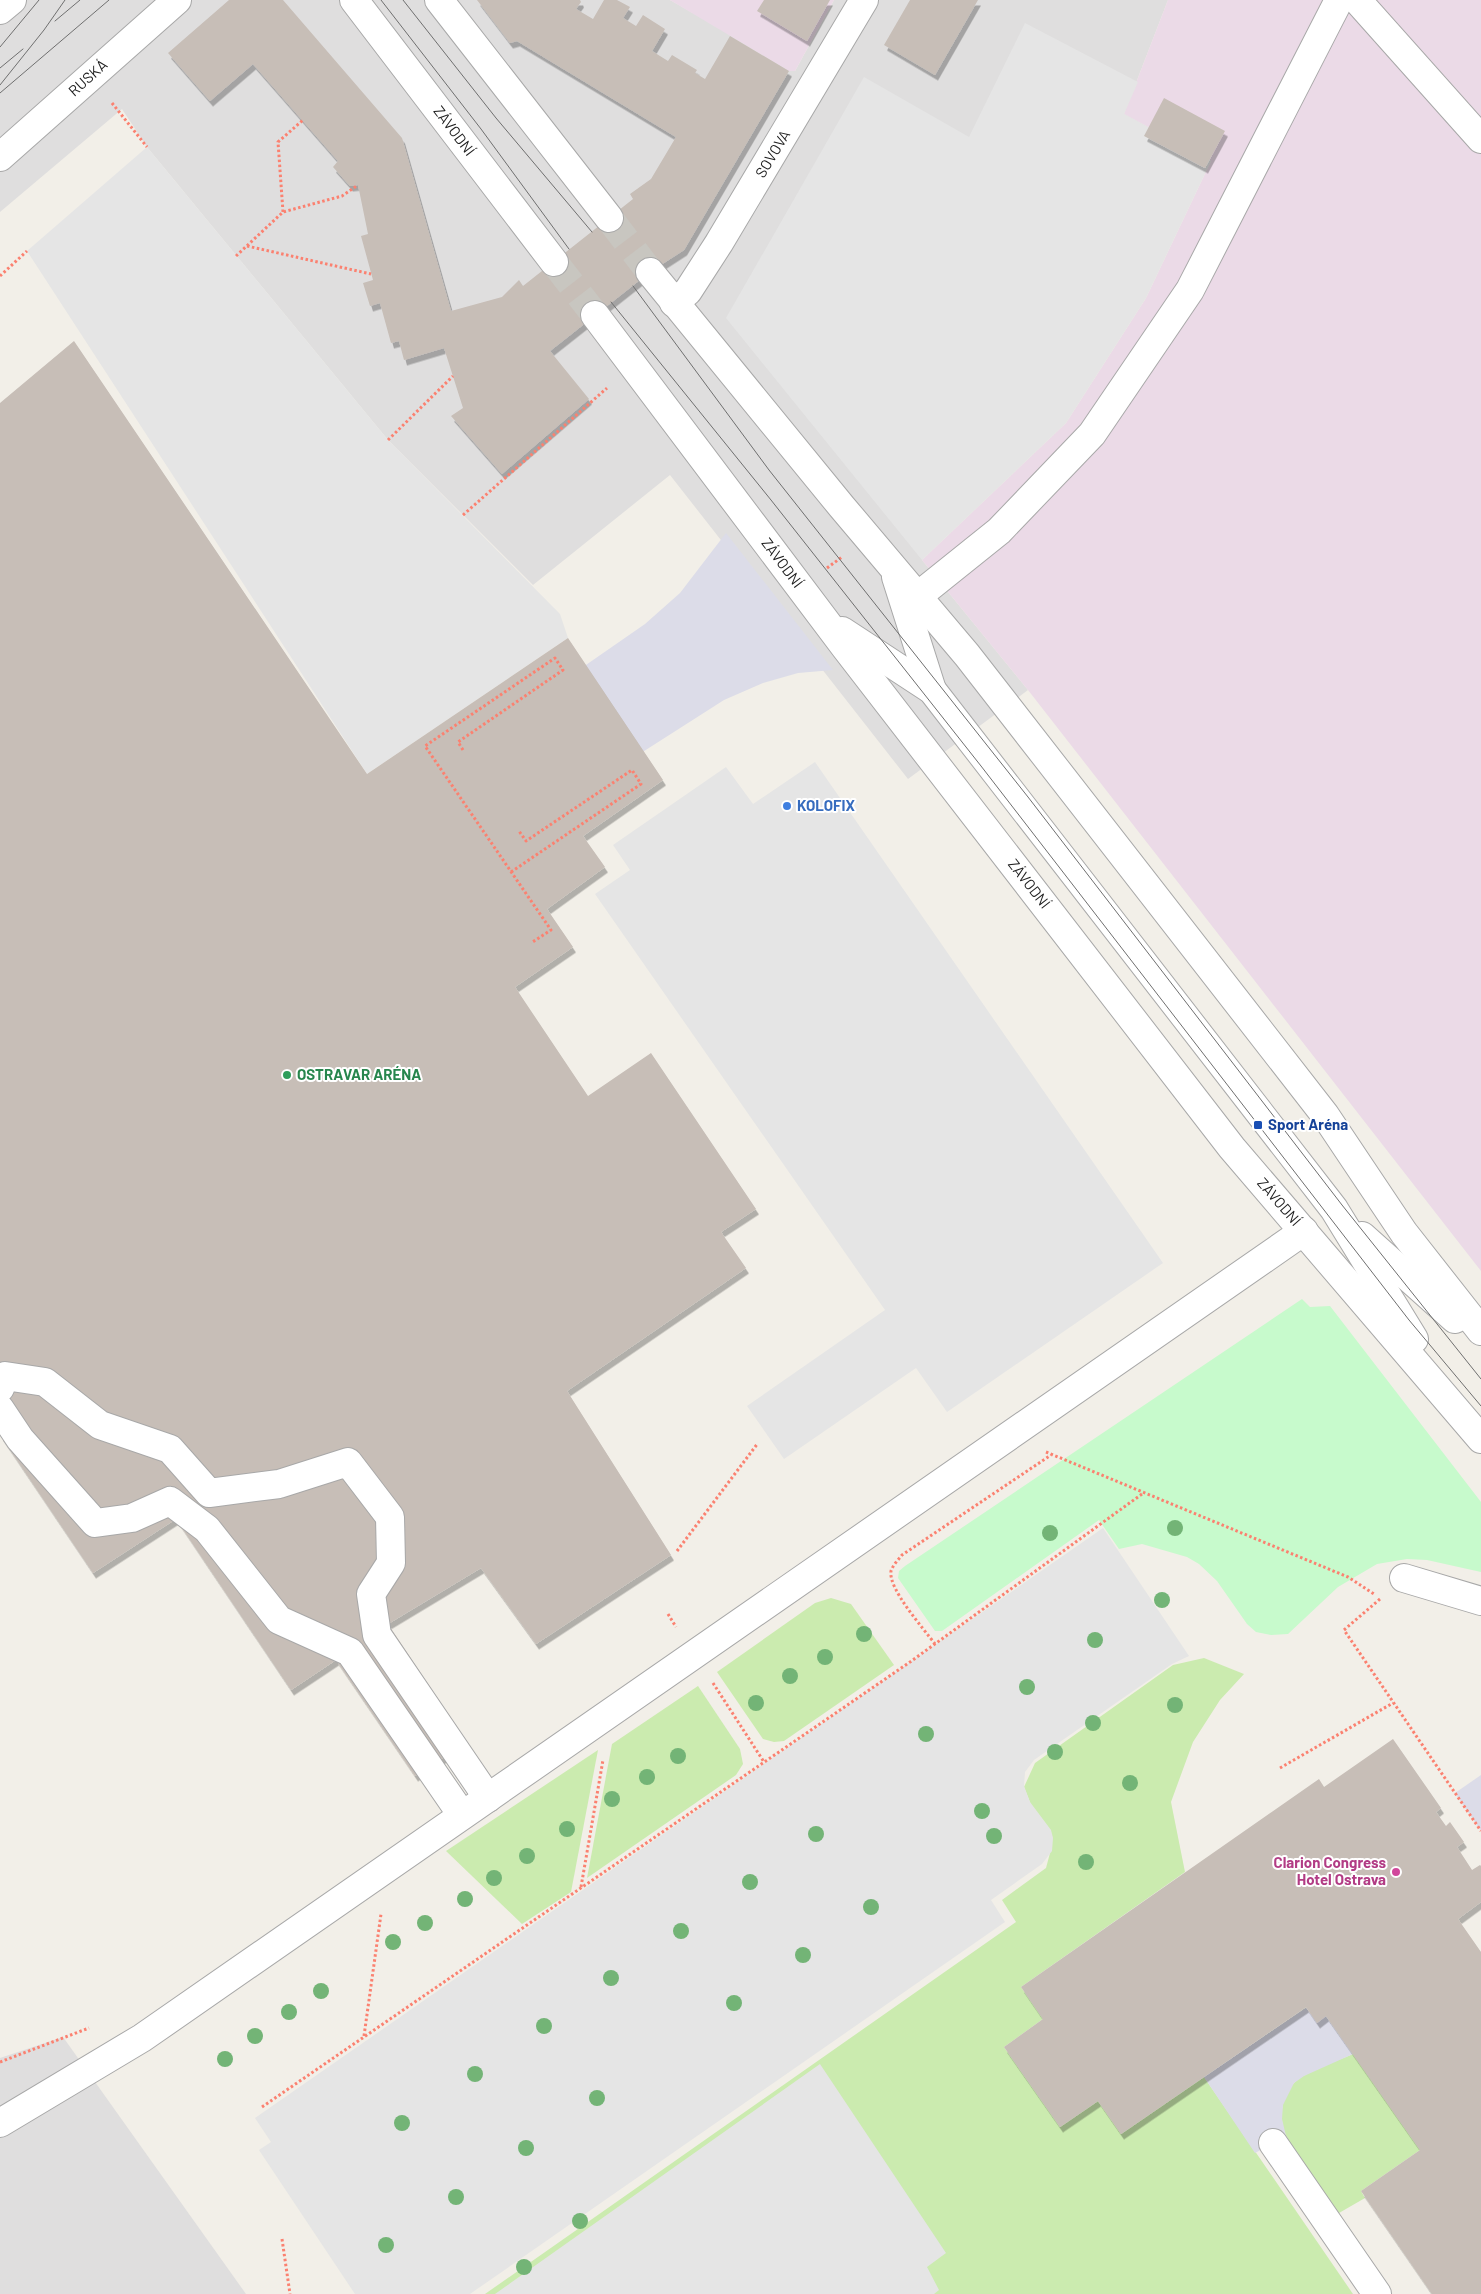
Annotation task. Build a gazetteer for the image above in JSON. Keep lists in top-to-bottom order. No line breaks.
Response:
{"streets":{"street":["RUSKÁ","ZÁVODNÍ","SOVOVA"]},"places":{"other":["KOLOFIX","OSTRAVAR ARÉNA","Clarion Congress Hotel Ostrava"],"transit":["Sport Aréna"]}}
